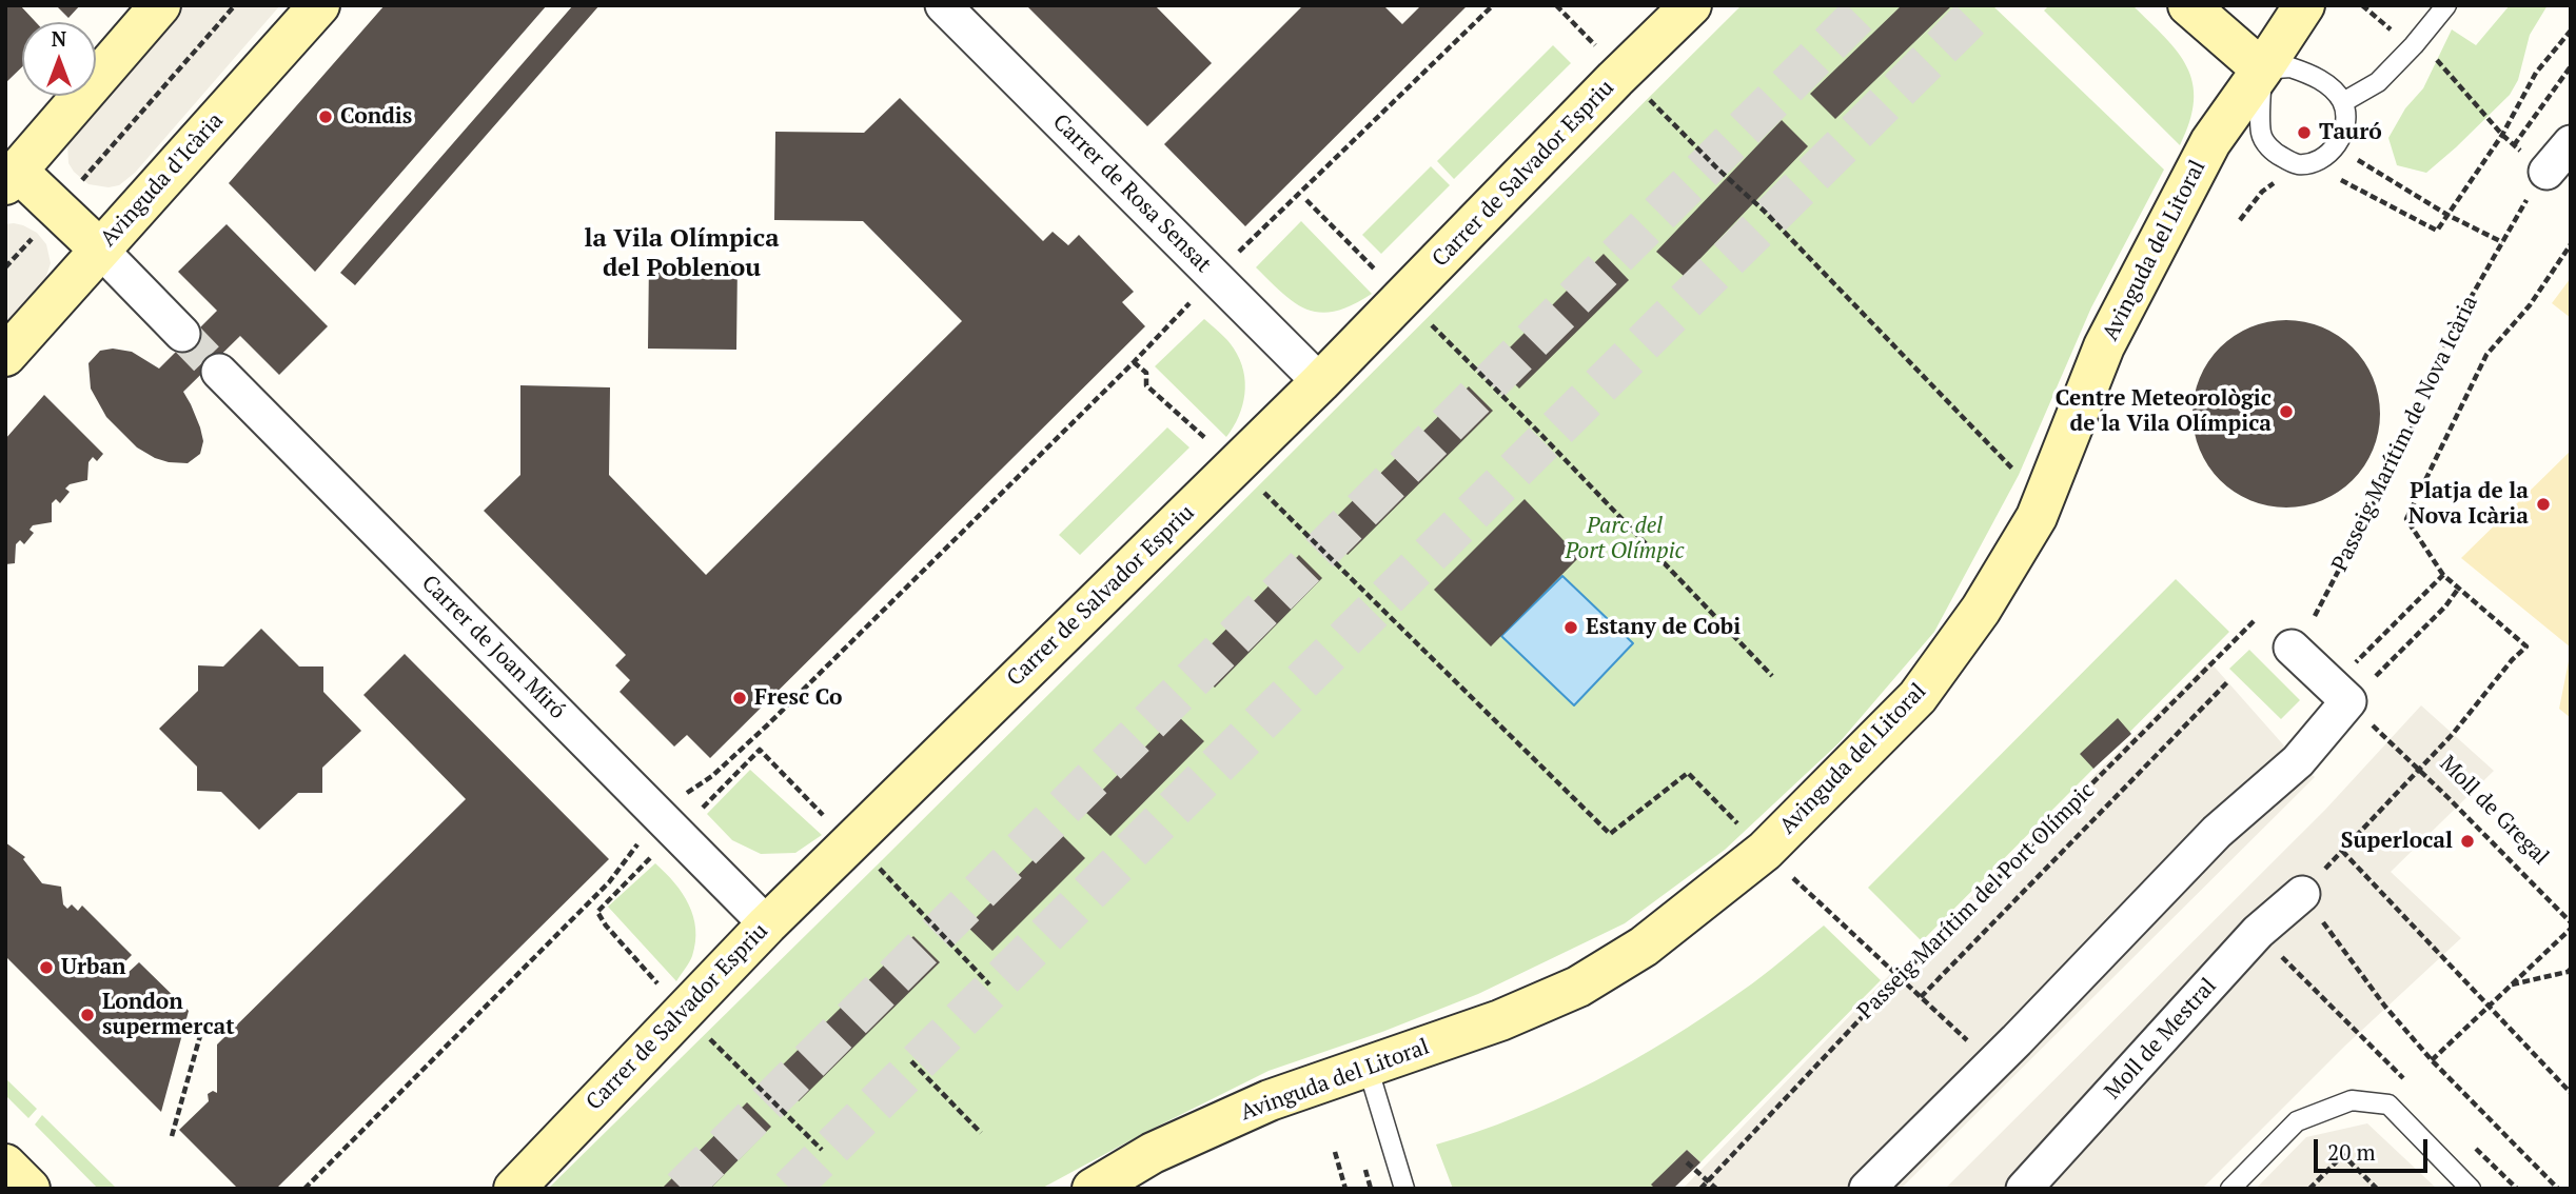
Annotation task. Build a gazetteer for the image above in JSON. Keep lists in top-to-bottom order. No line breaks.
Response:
{"streets":{"main road":["Carrer de Salvador Espriu","Avinguda d'Icària","Avinguda del Litoral"],"street":["Carrer de Rosa Sensat","Carrer de Joan Miró","Moll de Mestral"],"path":["Passeig Marítim de Nova Icària","Moll de Gregal","Passeig Marítim del Port Olímpic"]},"crossings":[["Carrer de Salvador Espriu","Carrer de Rosa Sensat"],["Carrer de Salvador Espriu","Carrer de Joan Miró"]],"districts":["la Vila Olímpica del Poblenou"],"parks":["Parc del Port Olímpic"],"places":["Condis","Tauró","Centre Meteorològic de la Vila Olímpica","Platja de la Nova Icària","Estany de Cobi","Fresc Co","Superlocal","Urban","London supermercat"],"scale_bar":"20 m","north":"top"}
